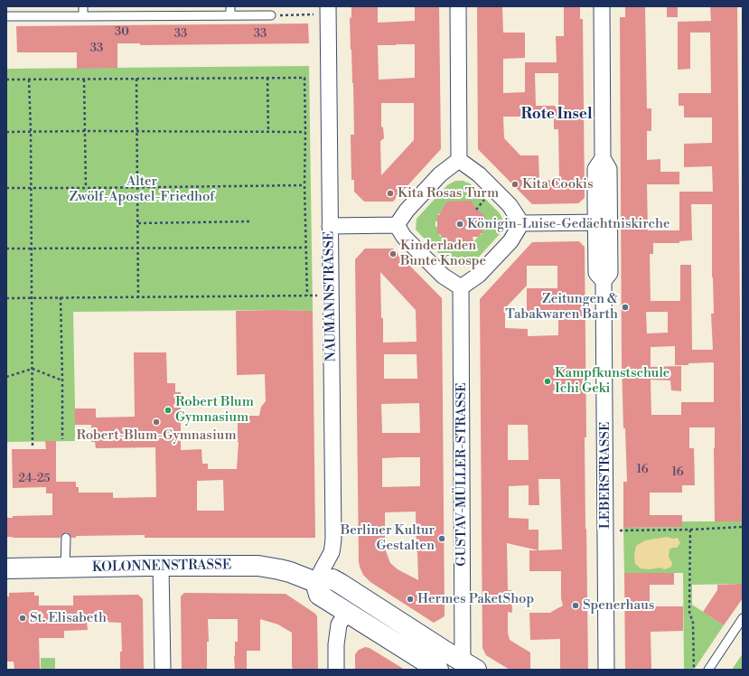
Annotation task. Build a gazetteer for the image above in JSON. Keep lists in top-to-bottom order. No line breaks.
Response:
{"streets":{"main road":["KOLONNENSTRASSE"],"street":["NAUMANNSTRASSE","GUSTAV-MÜLLER-STRASSE","LEBERSTRASSE"]},"crossings":[["NAUMANNSTRASSE","KOLONNENSTRASSE"],["GUSTAV-MÜLLER-STRASSE","KOLONNENSTRASSE"]],"districts":["Rote Insel"],"parks":["Alter Zwölf-Apostel-Friedhof"],"places":["Kita Cookis","Kita Rosas Turm","Königin-Luise-Gedächtniskirche","Kinderladen Bunte Knospe","Zeitungen & Tabakwaren Barth","Kampfkunstschule Ichi Geki","Robert Blum Gymnasium","Robert-Blum-Gymnasium","Berliner Kultur Gestalten","Hermes PaketShop","Spenerhaus","St. Elisabeth"],"house_numbers":["30","33","33","33","16","16","24-25"]}
